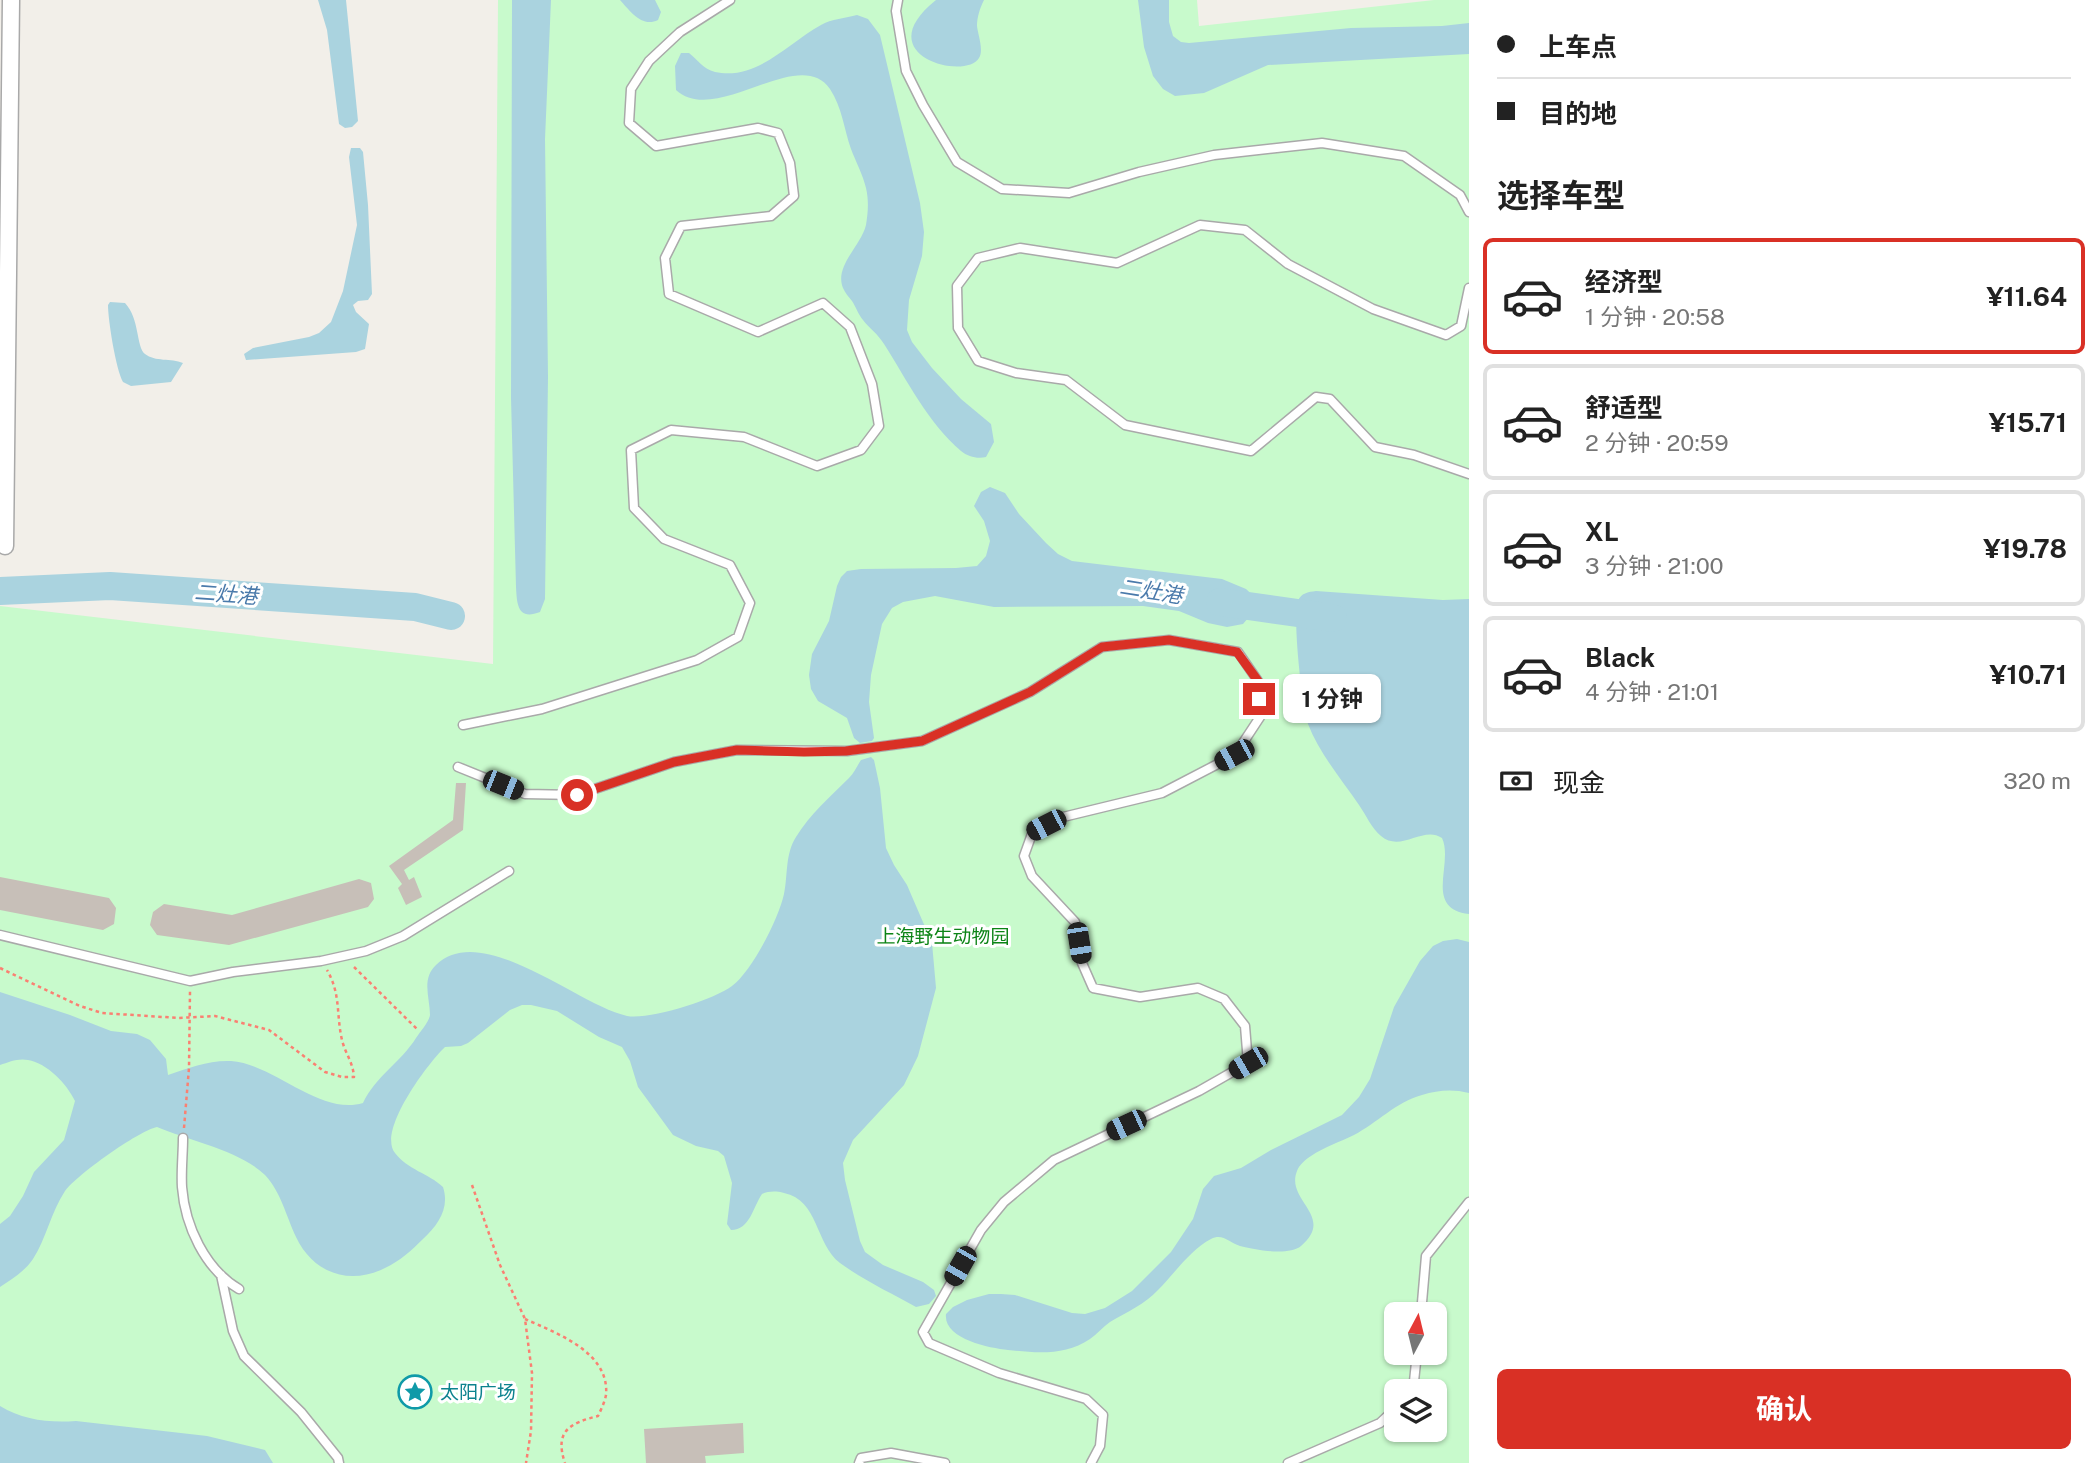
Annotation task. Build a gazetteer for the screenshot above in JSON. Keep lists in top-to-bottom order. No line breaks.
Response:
{"water":["二灶港"],"parks":["上海野生动物园"],"places":{"place":["太阳广场"]},"north":"top","page":{"banner":["上车点","目的地"],"heading":"选择车型","list":[{"name":"经济型","note":"1 分钟 · 20:58","value":"¥11.64"},{"name":"舒适型","note":"2 分钟 · 20:59","value":"¥15.71"},{"name":"XL","note":"3 分钟 · 21:00","value":"¥19.78"},{"name":"Black","note":"4 分钟 · 21:01","value":"¥10.71"}],"bubble":"1 分钟","pay":["现金","320 m"],"buttons":"确认"}}
